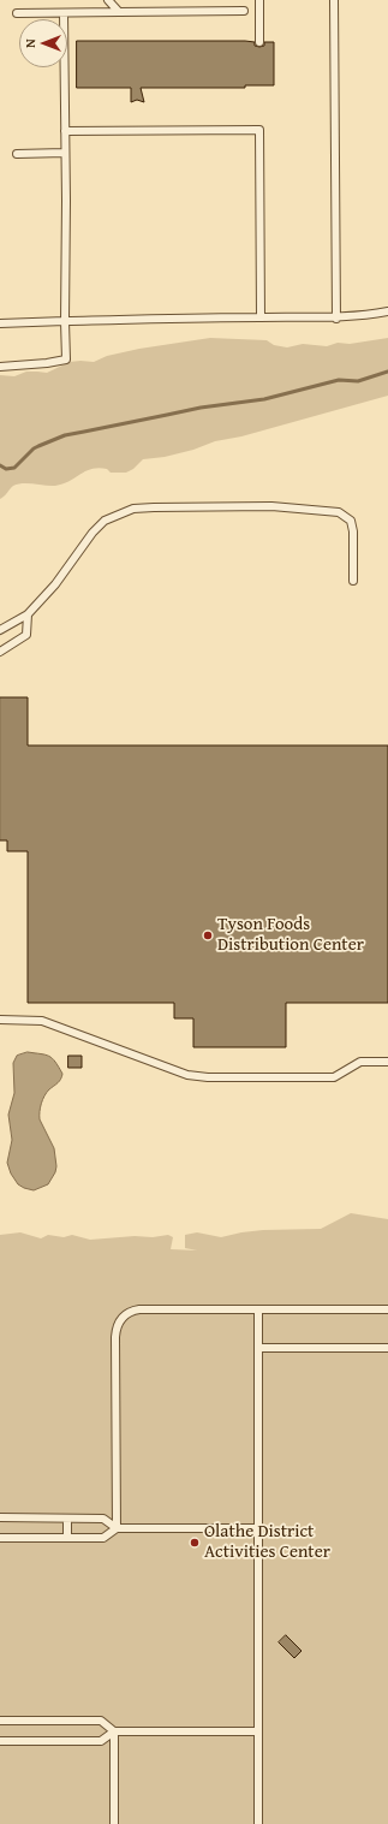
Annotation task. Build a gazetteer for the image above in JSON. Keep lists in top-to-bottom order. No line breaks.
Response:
{"places":["Tyson Foods Distribution Center","Olathe District Activities Center"],"north":"left"}
